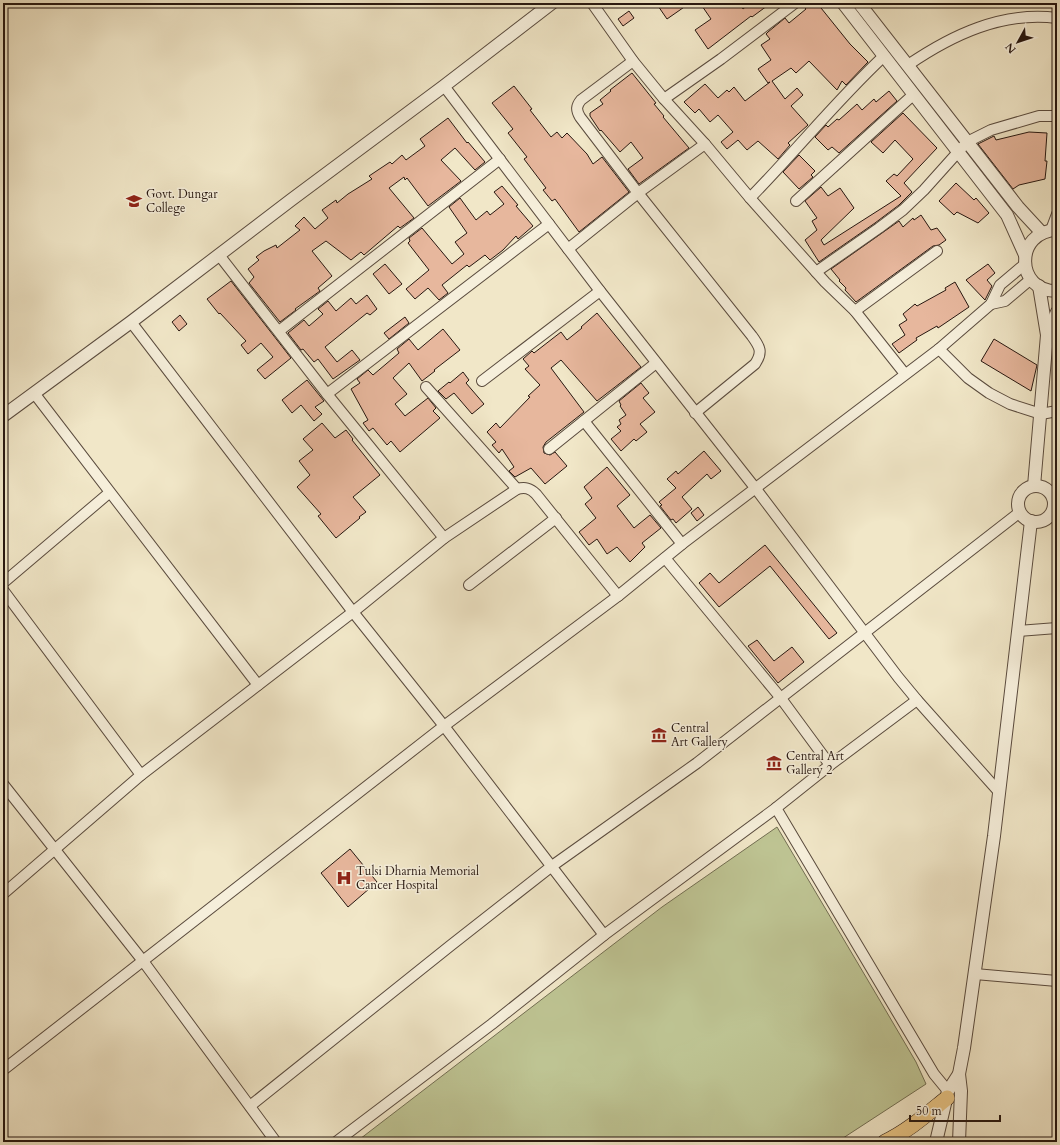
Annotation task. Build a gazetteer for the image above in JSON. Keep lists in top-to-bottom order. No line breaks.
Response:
{"places":{"school or university":["Govt. Dungar College"],"museum":["Central Art Gallery","Central Art Gallery 2"],"hospital":["Tulsi Dharnia Memorial Cancer Hospital"]},"scale_bar":"50 m","north":"bottom left"}
